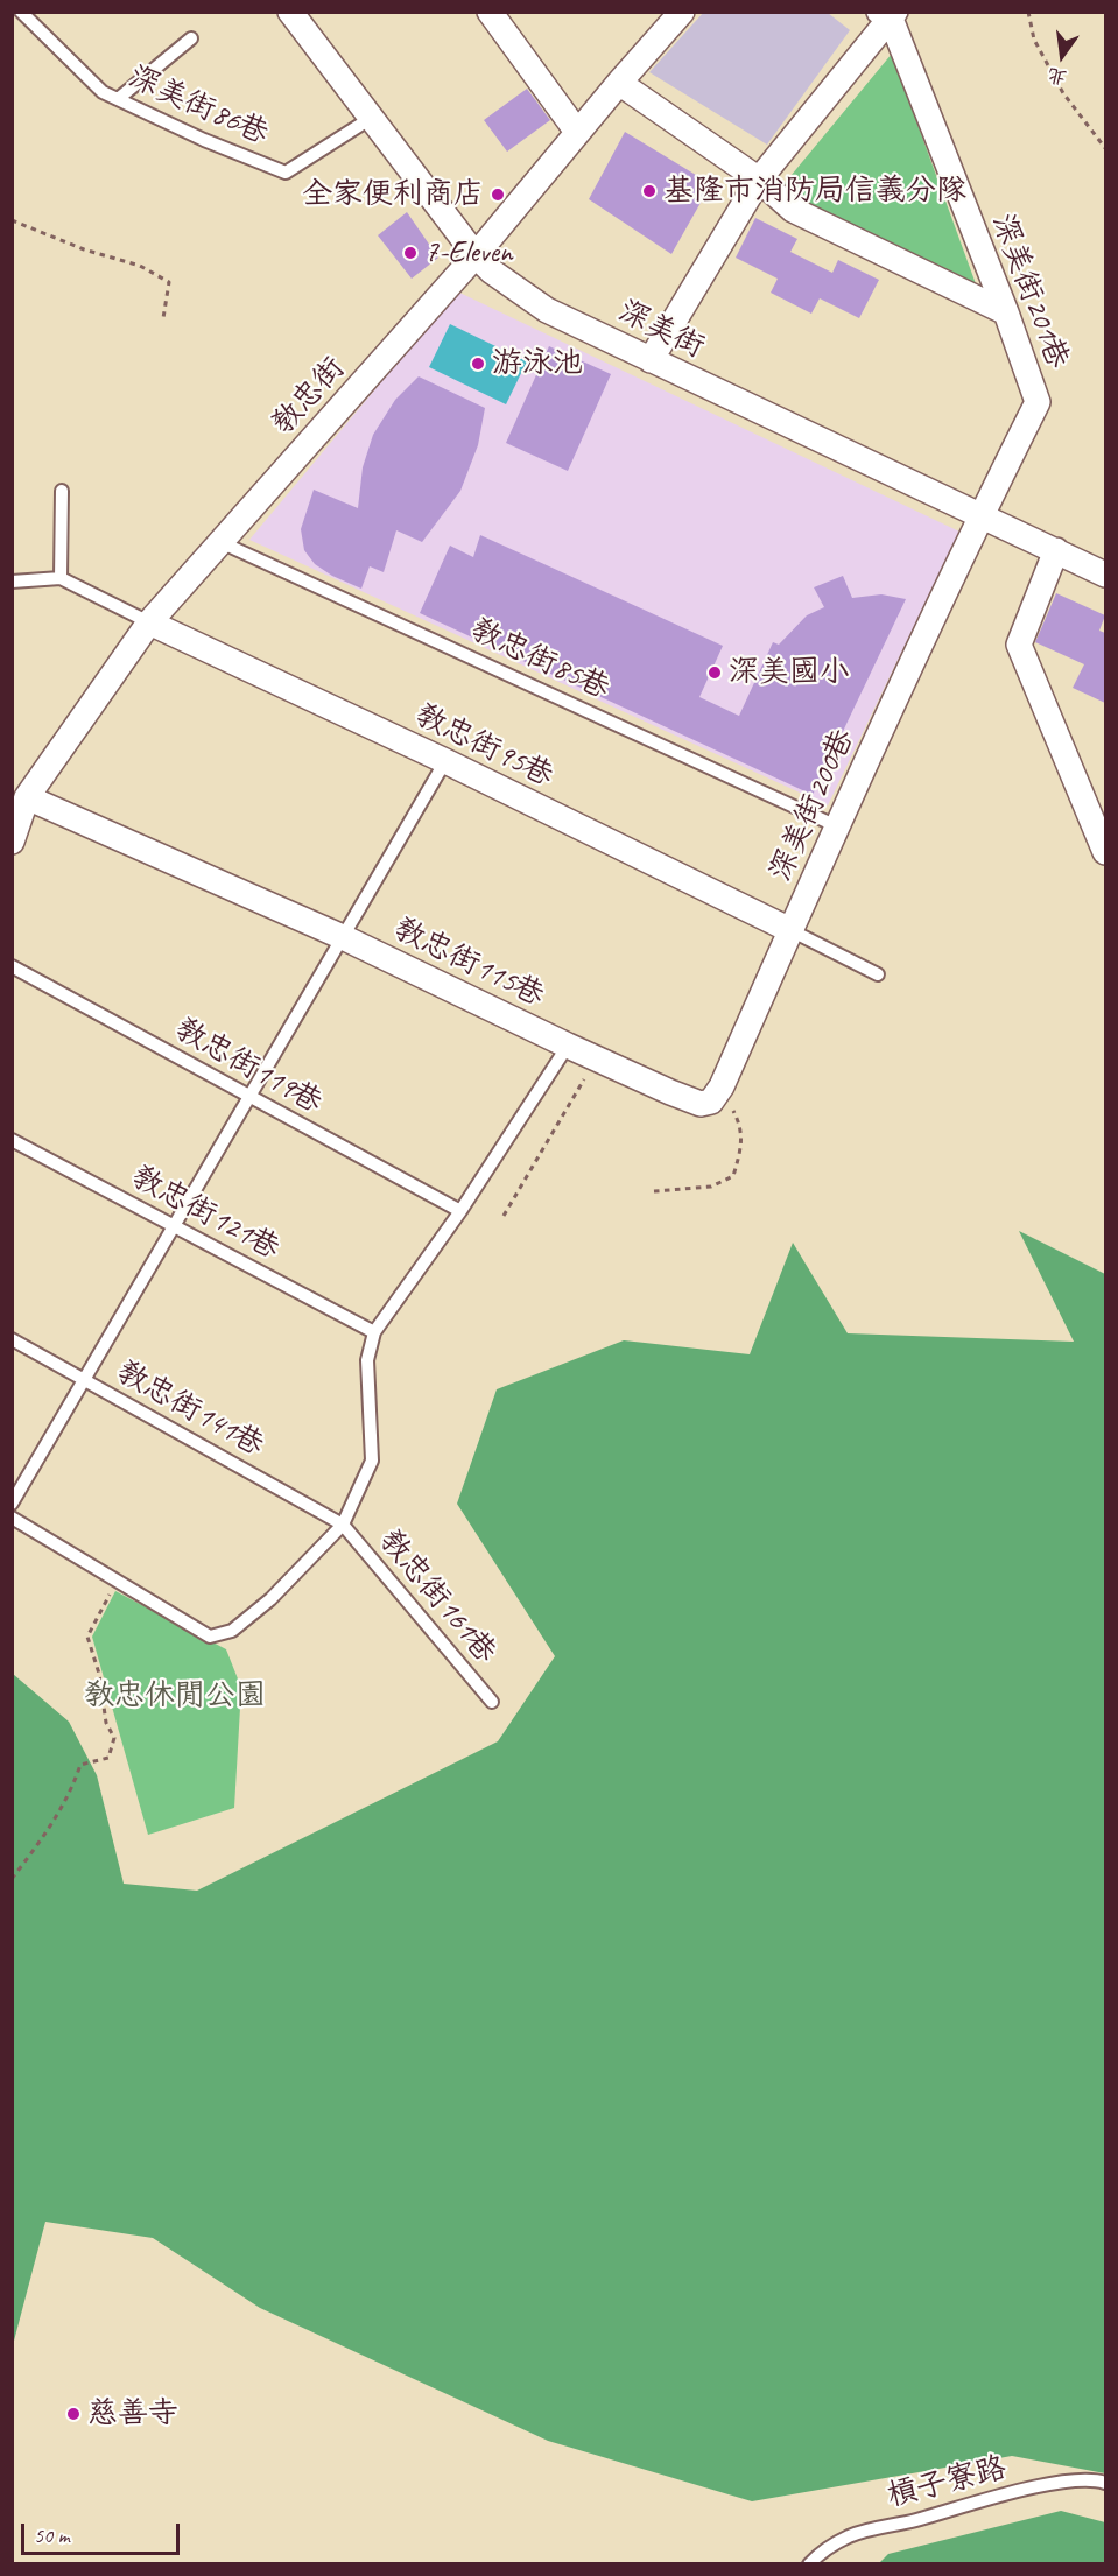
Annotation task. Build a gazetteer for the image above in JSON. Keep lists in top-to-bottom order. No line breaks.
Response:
{"streets":{"street":["深美街201巷","深美街","教忠街","教忠街95巷","深美街200巷","教忠街115巷"],"lane":["深美街86巷","教忠街85巷","教忠街119巷","教忠街121巷","教忠街141巷","教忠街161巷","槓子寮路"]},"crossings":[["深美街86巷","深美街"],["深美街201巷","深美街"],["深美街201巷","深美街200巷"],["深美街","教忠街"],["深美街","深美街200巷"],["教忠街","教忠街85巷"],["教忠街","教忠街95巷"],["教忠街","教忠街115巷"],["教忠街85巷","深美街200巷"],["教忠街95巷","深美街200巷"],["教忠街141巷","教忠街161巷"]],"parks":["教忠休閒公園"],"places":["基隆市消防局信義分隊","全家便利商店","7-Eleven","游泳池","深美國小","慈善寺"],"scale_bar":"50 m","north":"bottom"}
